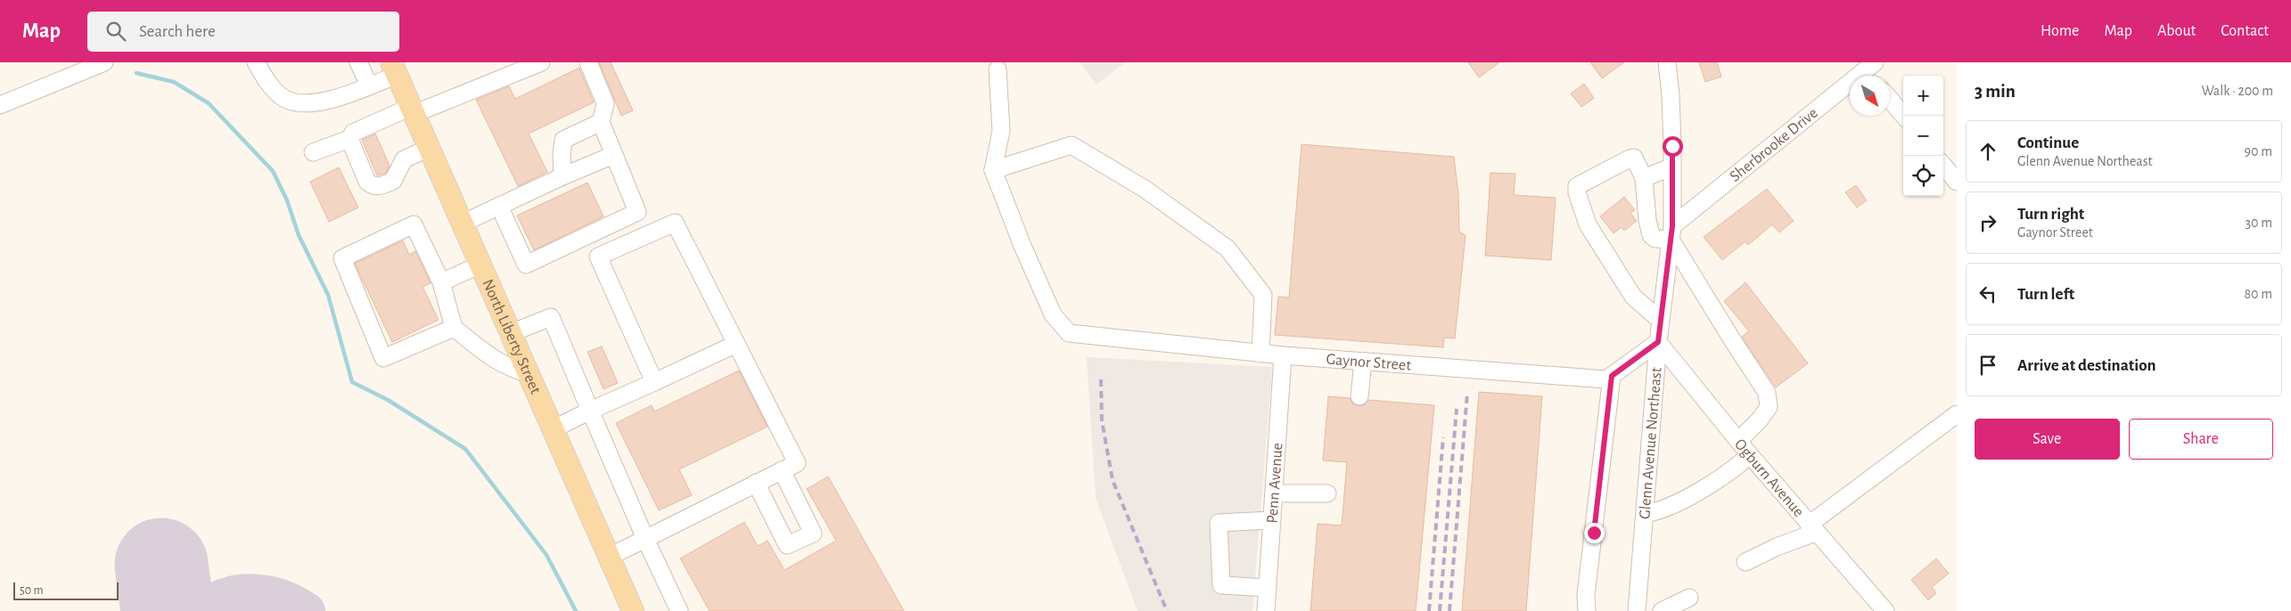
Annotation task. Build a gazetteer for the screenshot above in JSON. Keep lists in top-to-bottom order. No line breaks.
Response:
{"streets":{"main road":["North Liberty Street"],"street":["Sherbrooke Drive","Gaynor Street","Glenn Avenue Northeast","Ogburn Avenue","Penn Avenue"]},"crossings":[["Sherbrooke Drive","Glenn Avenue Northeast"],["Gaynor Street","Glenn Avenue Northeast"],["Gaynor Street","Ogburn Avenue"],["Gaynor Street","Penn Avenue"],["Glenn Avenue Northeast","Ogburn Avenue"]],"scale_bar":"50 m","north":"bottom right","page":{"header":"Map","search":"Search here","nav":["Home","Map","About","Contact"],"heading":["3 min","Walk · 200 m"],"map_buttons":["+","−"],"list":[["Continue","Glenn Avenue Northeast","90 m"],["Turn right","Gaynor Street","30 m"],["Turn left","80 m"],"Arrive at destination"],"buttons":["Save","Share"],"scale":"50 m"}}
